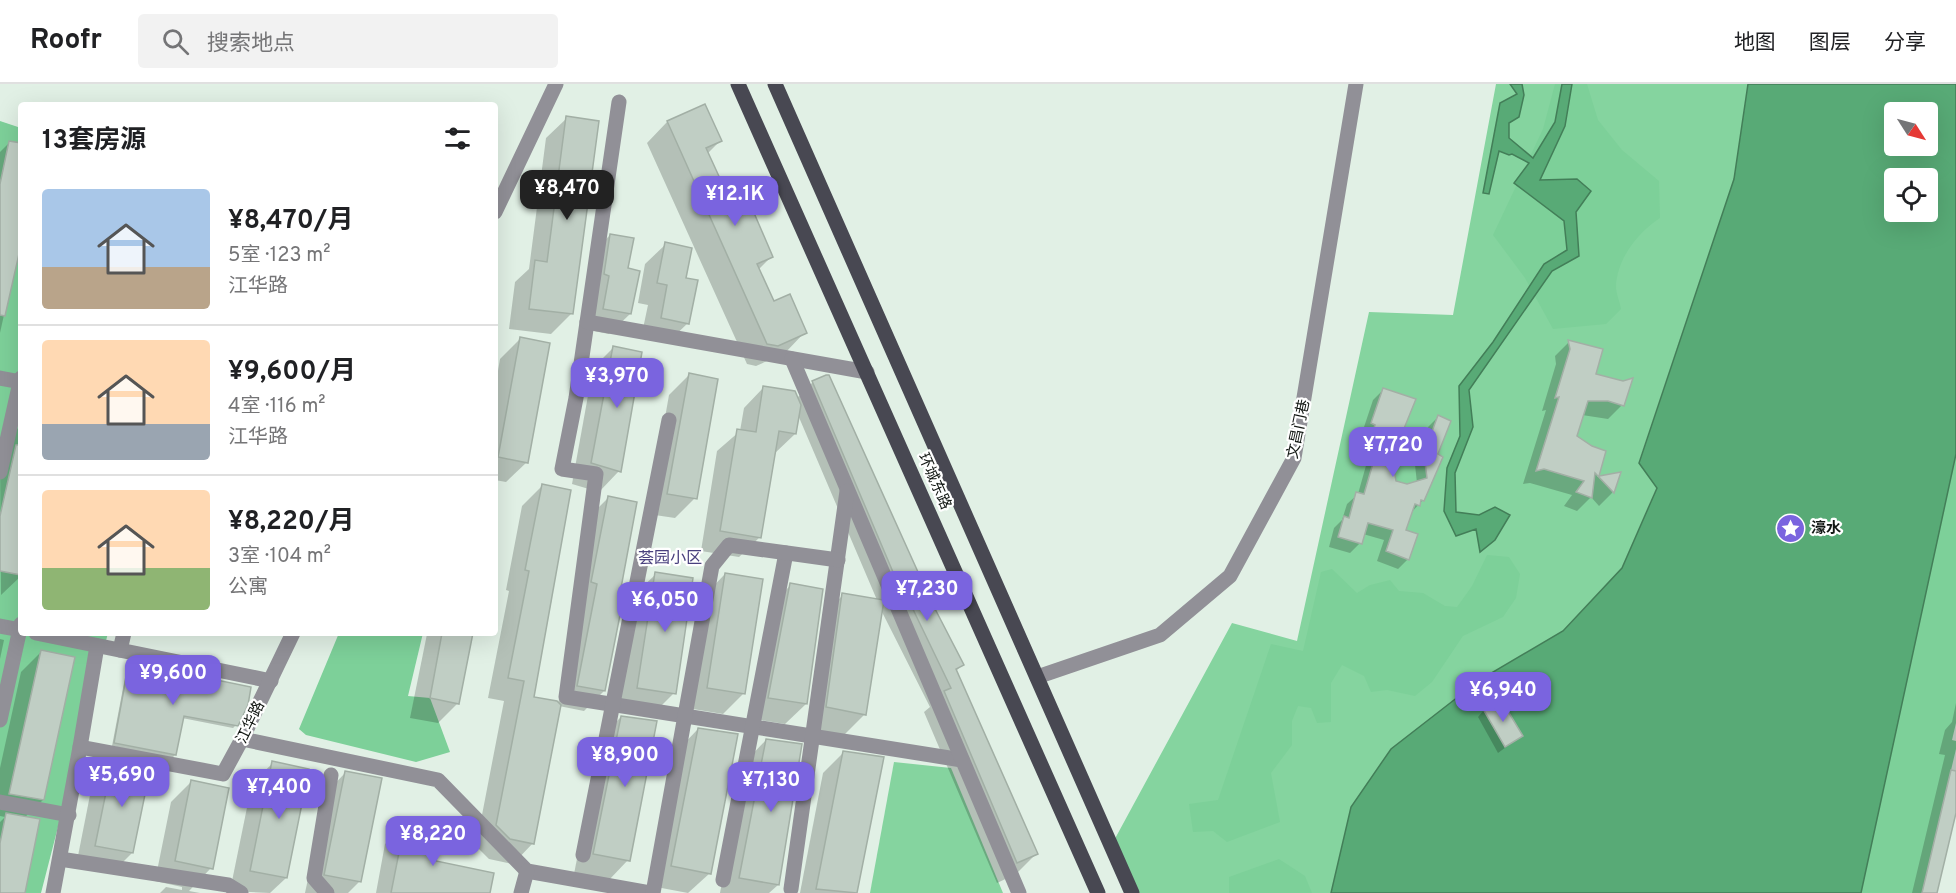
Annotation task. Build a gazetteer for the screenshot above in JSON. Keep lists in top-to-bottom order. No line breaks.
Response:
{"streets":{"main road":["环城东路"],"street":["文昌门巷","江华路"]},"crossings":[["文昌门巷","环城东路"]],"districts":["荟园小区"],"places":{"place":["濠水"]},"north":"bottom right","page":{"header":"Roofr","search":"搜索地点","nav":["地图","图层","分享"],"heading":"13套房源","price":["¥8,470","¥12.1K","¥3,970","¥7,720","¥7,230","¥6,050","¥9,600","¥6,940","¥8,900","¥5,690","¥7,130","¥7,400","¥8,220"],"list":[{"name":"¥8,470/月","note":"5室 · 123 m² · 江华路"},{"name":"¥9,600/月","note":"4室 · 116 m² · 江华路"},{"name":"¥8,220/月","note":"3室 · 104 m² · 公寓"}]}}
